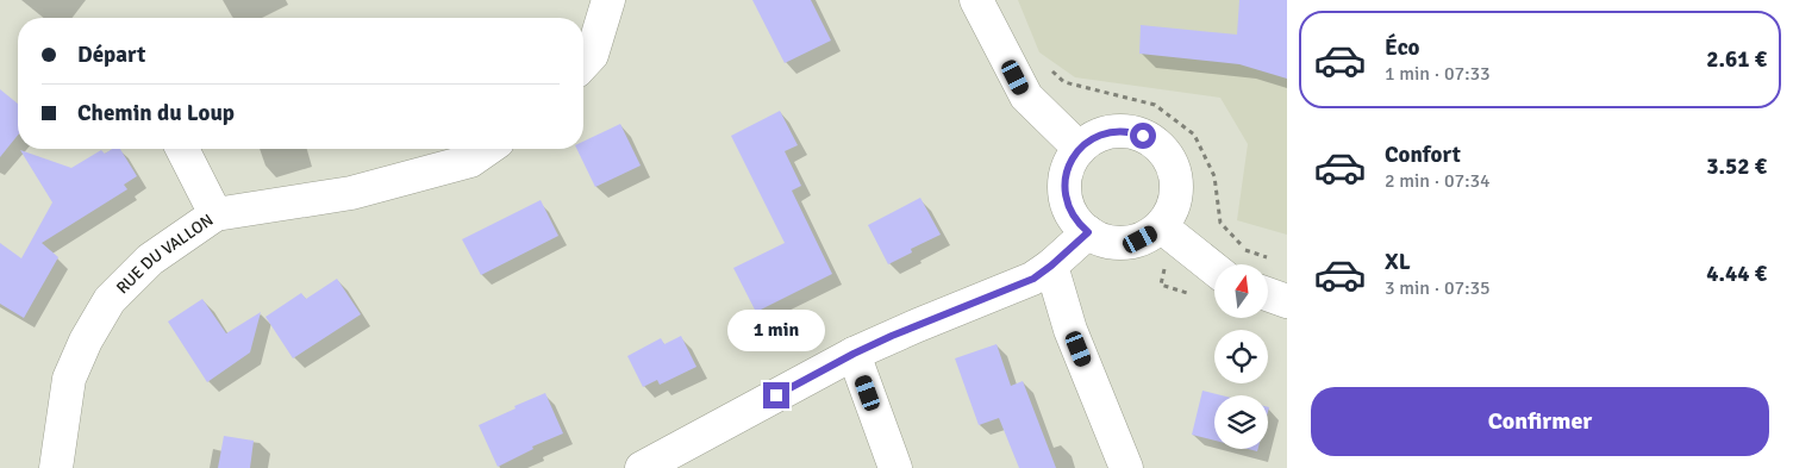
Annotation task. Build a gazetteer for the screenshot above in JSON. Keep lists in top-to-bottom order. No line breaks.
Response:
{"streets":{"street":["RUE DU VALLON"]},"north":"top","page":{"list":[{"name":"Éco","note":"1 min · 07:33","value":"2.61 €"},{"name":"Confort","note":"2 min · 07:34","value":"3.52 €"},{"name":"XL","note":"3 min · 07:35","value":"4.44 €"}],"banner":["Départ","Chemin du Loup"],"bubble":"1 min","buttons":"Confirmer"}}
